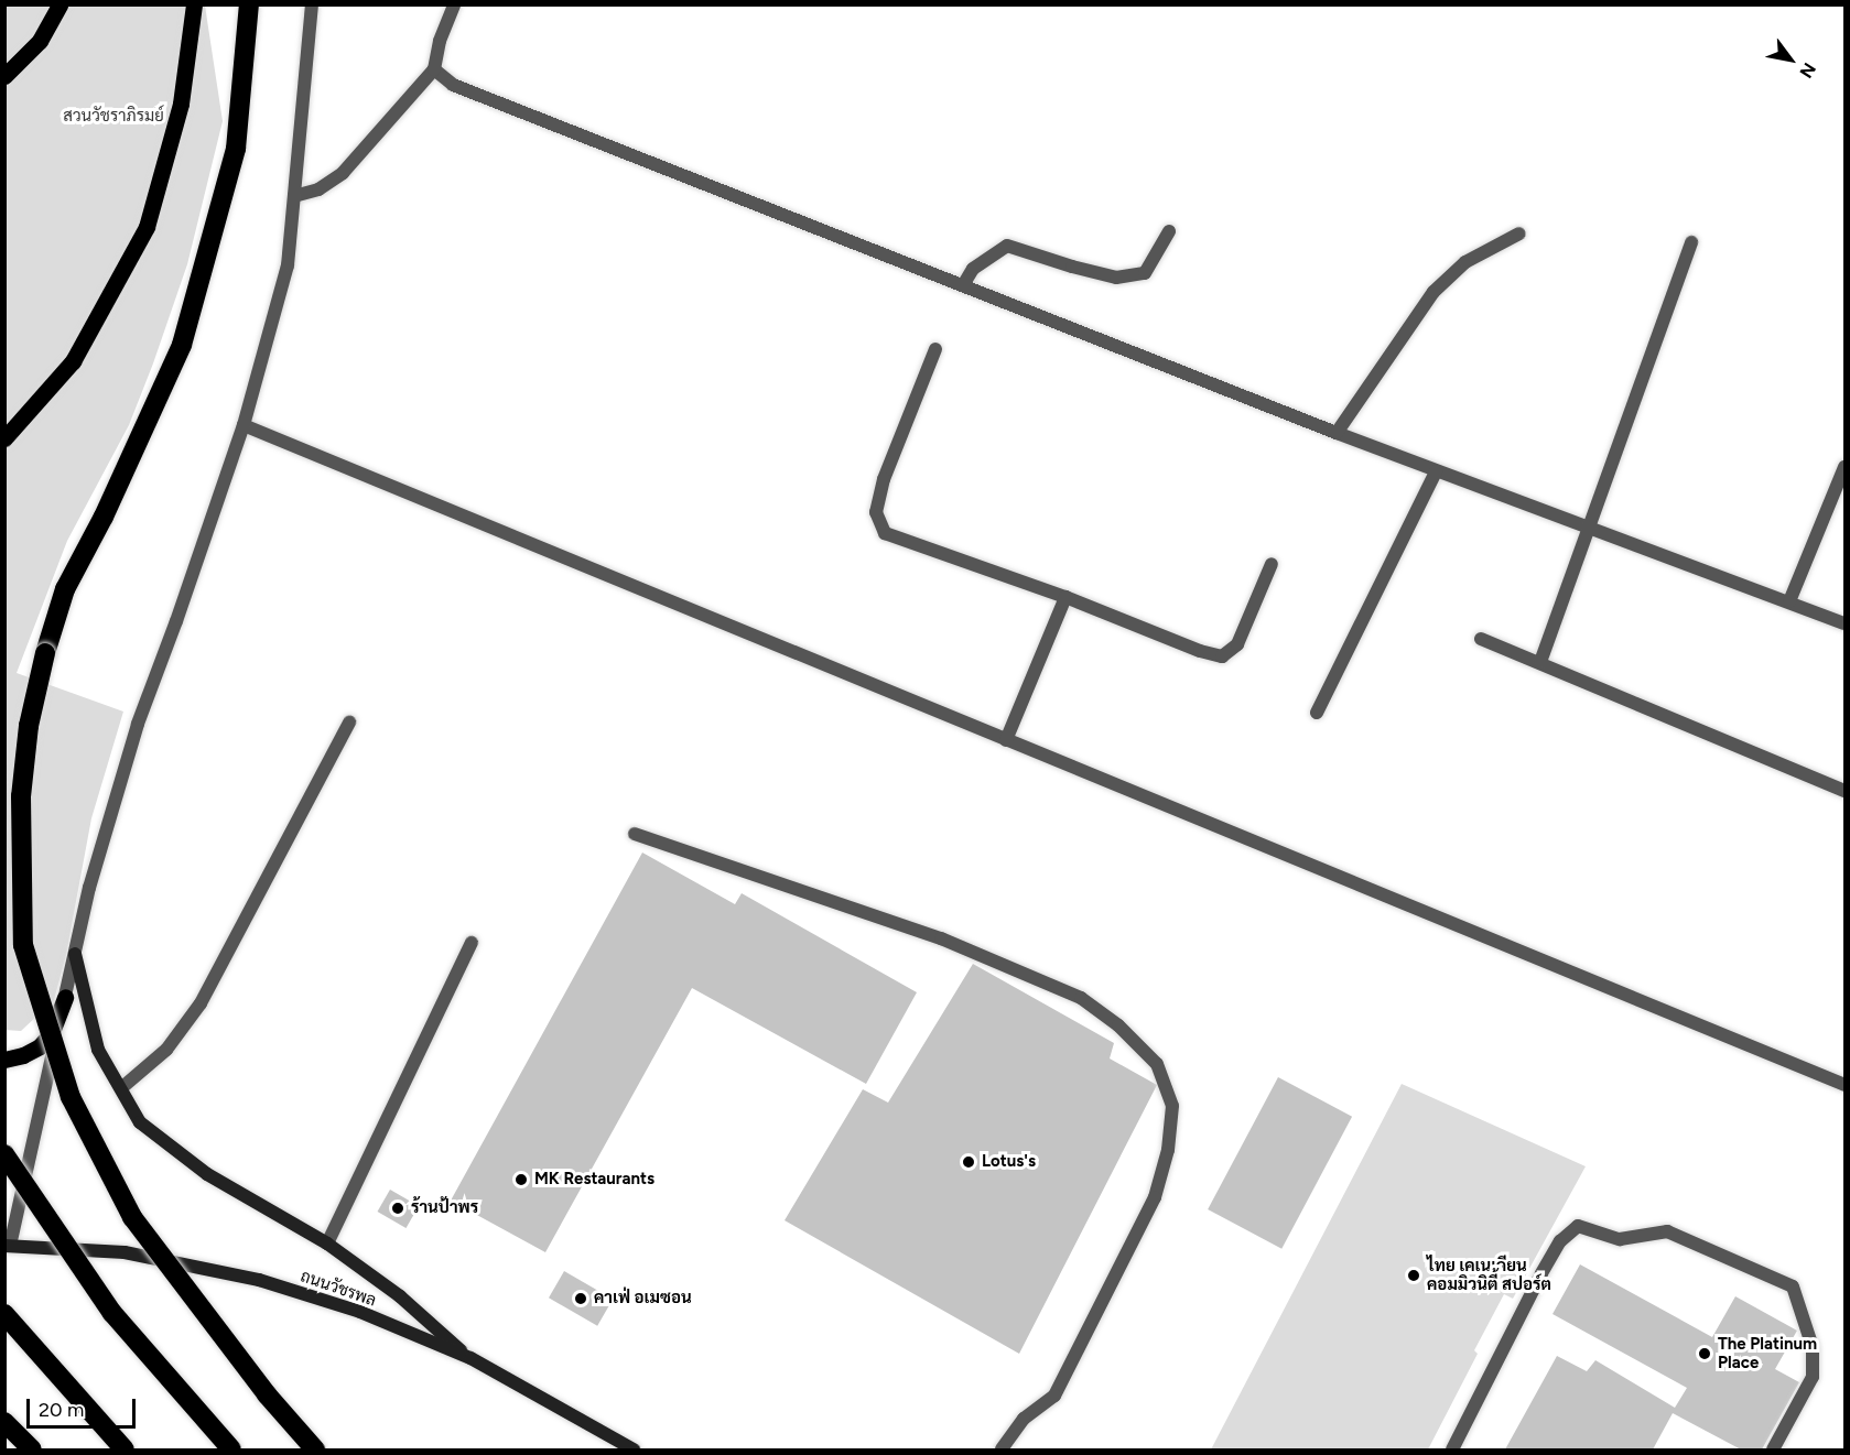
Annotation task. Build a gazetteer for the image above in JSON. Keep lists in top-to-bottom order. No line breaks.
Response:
{"streets":{"main road":["ถนนวัชรพล"]},"parks":["สวนวัชราภิรมย์"],"places":["Lotus's","MK Restaurants","ร้านป้าพร","ไทย เคเนเดียน คอมมิวนิตี้ สปอร์ต","คาเฟ่ อเมซอน","The Platinum Place"],"scale_bar":"20 m","north":"bottom right"}
